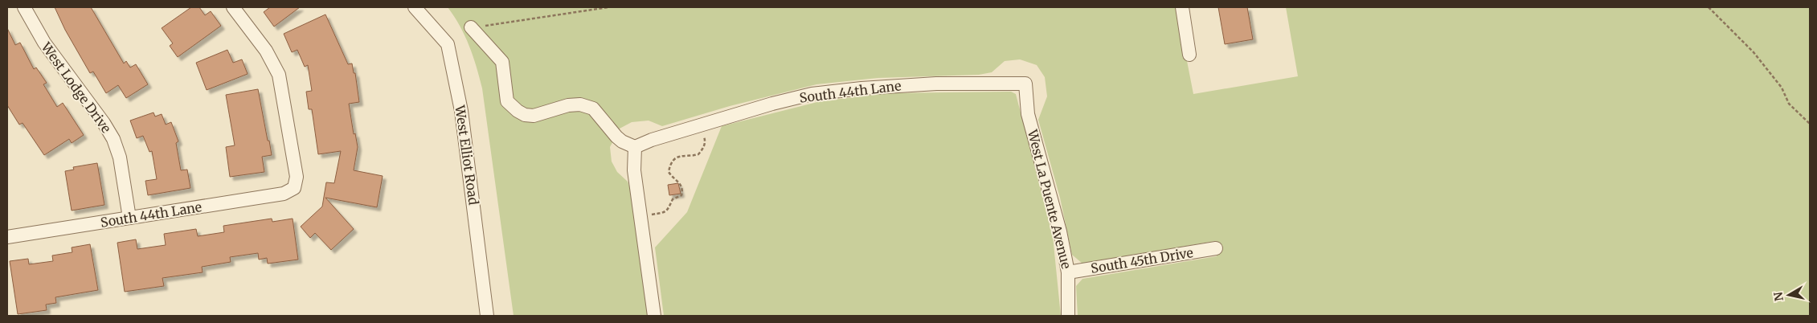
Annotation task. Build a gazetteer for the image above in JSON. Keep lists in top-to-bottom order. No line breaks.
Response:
{"streets":{"street":["West Lodge Drive","South 44th Lane","West Elliot Road","West La Puente Avenue","South 45th Drive"]},"crossings":[["West Lodge Drive","South 44th Lane"],["South 44th Lane","West La Puente Avenue"],["West La Puente Avenue","South 45th Drive"]],"north":"left"}
